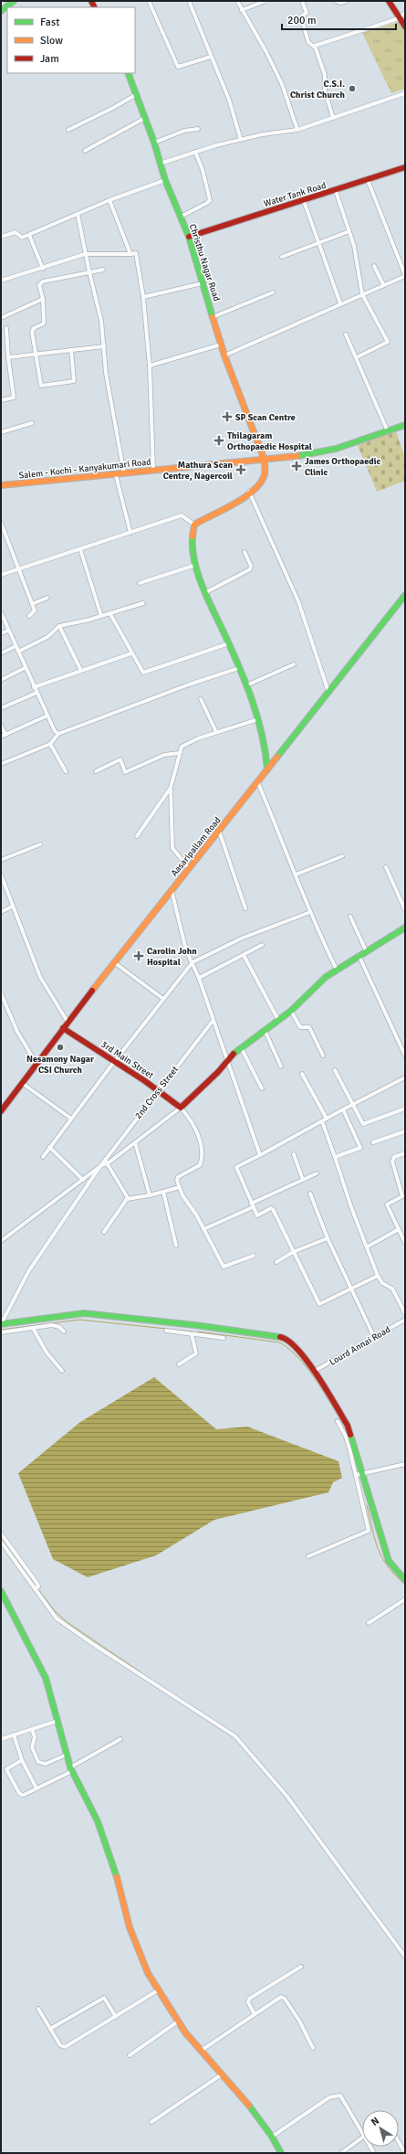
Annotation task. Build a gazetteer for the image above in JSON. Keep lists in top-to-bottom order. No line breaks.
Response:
{"streets":{"main road":["Water Tank Road","Christhu Nagar Road","Salem - Kochi - Kanyakumari Road","Aasaripallam Road","3rd Main Street"],"street":["2nd Cross Street","Lourd Annai Road"]},"crossings":[["Water Tank Road","Christhu Nagar Road"],["Christhu Nagar Road","Salem - Kochi - Kanyakumari Road"],["Aasaripallam Road","3rd Main Street"],["3rd Main Street","2nd Cross Street"]],"places":{"other":["C.S.I. Christ Church","Nesamony Nagar CSI Church"],"health":["SP Scan Centre","Thilagaram Orthopaedic Hospital","James Orthopaedic Clinic","Mathura Scan Centre, Nagercoil","Carolin John Hospital"]},"legend":["Fast","Slow","Jam"],"scale_bar":"200 m","north":"top left"}
